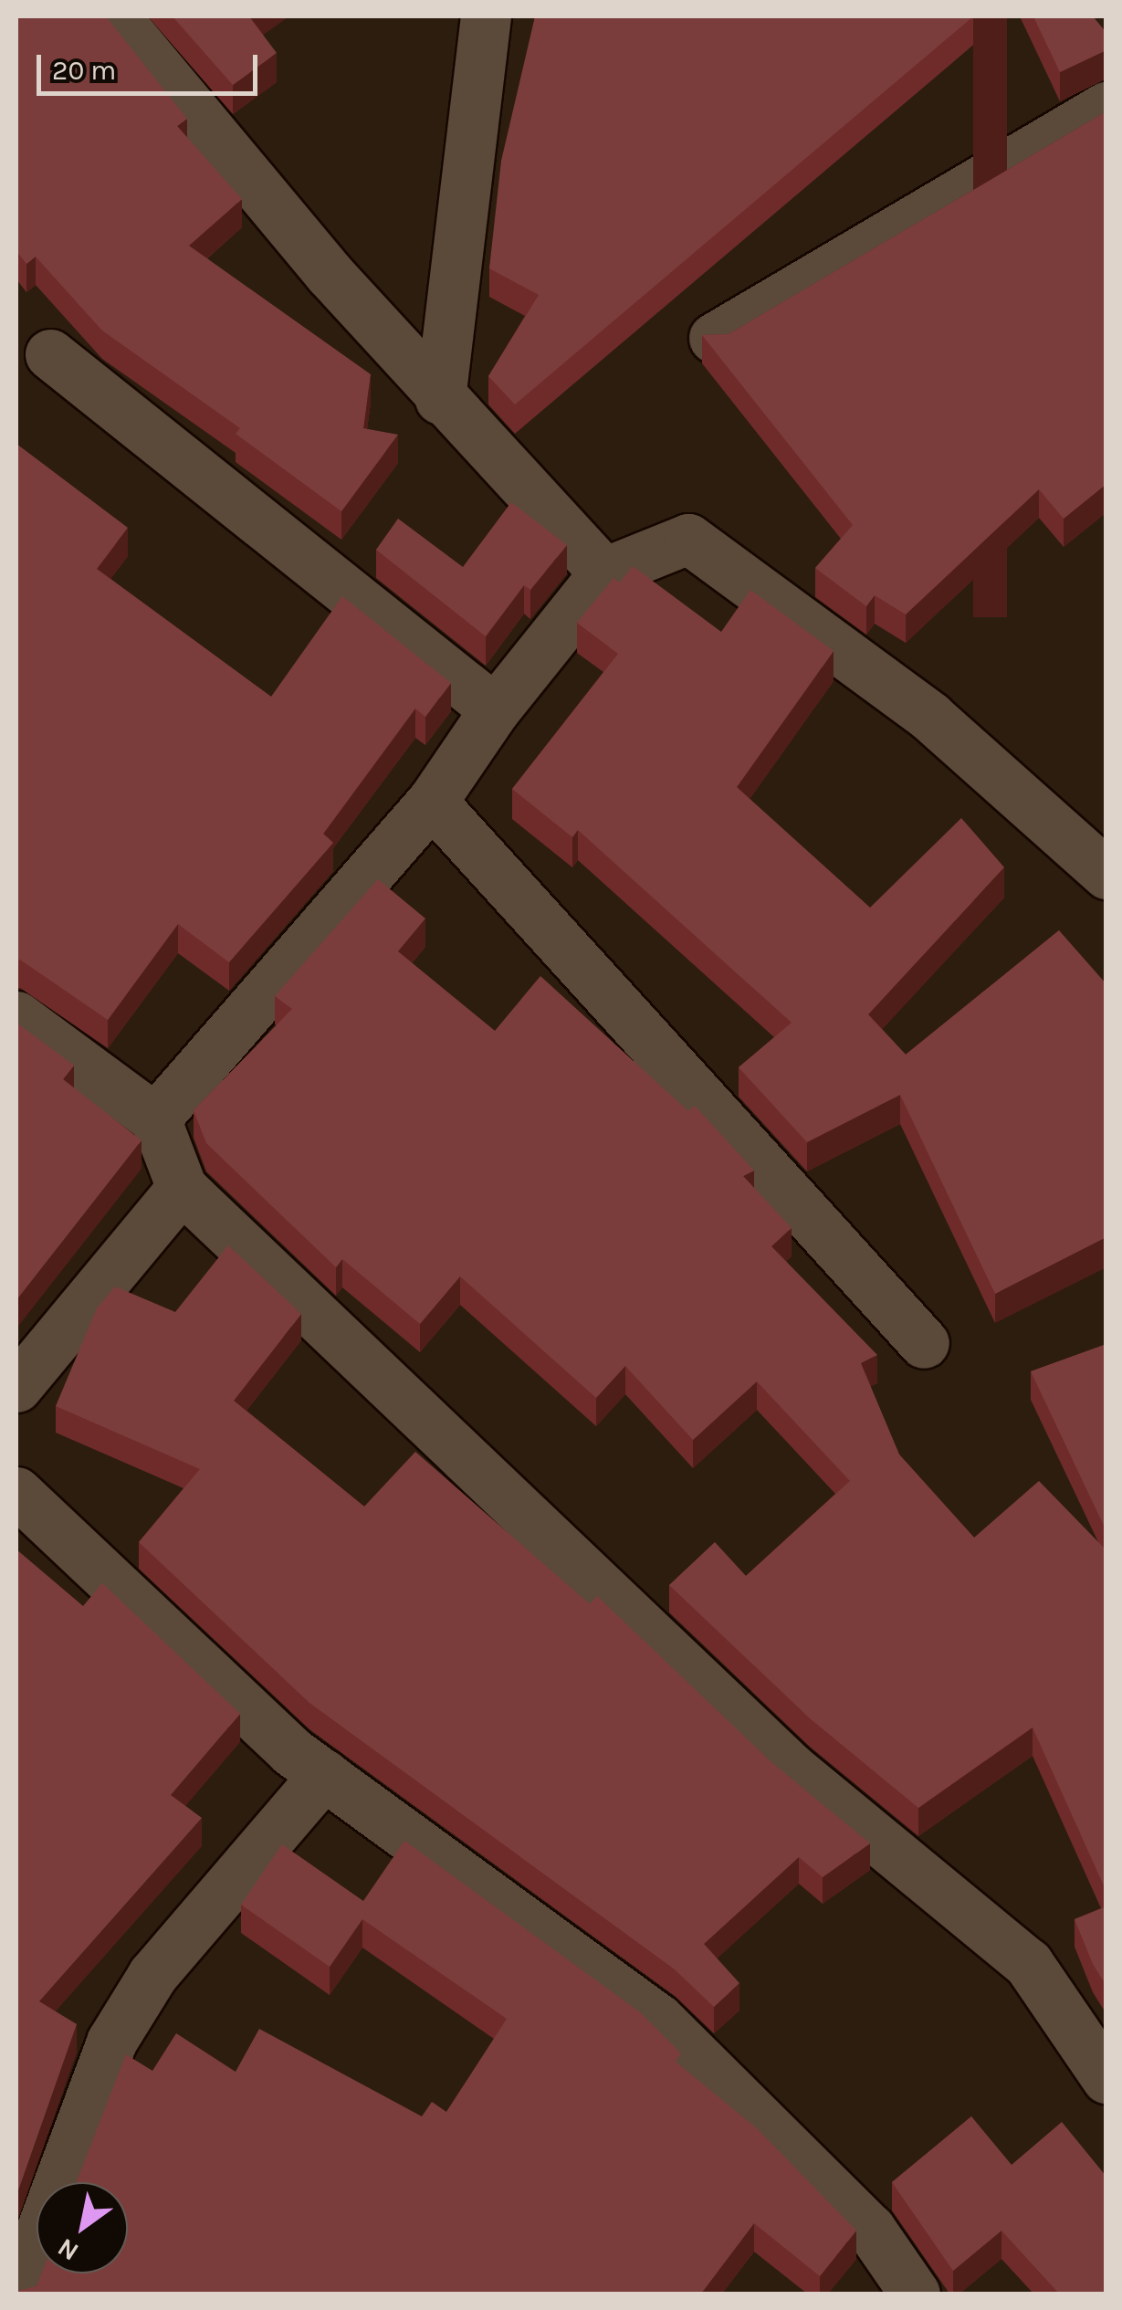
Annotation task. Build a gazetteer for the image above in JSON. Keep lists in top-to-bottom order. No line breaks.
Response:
{"scale_bar":"20 m","north":"bottom left"}
